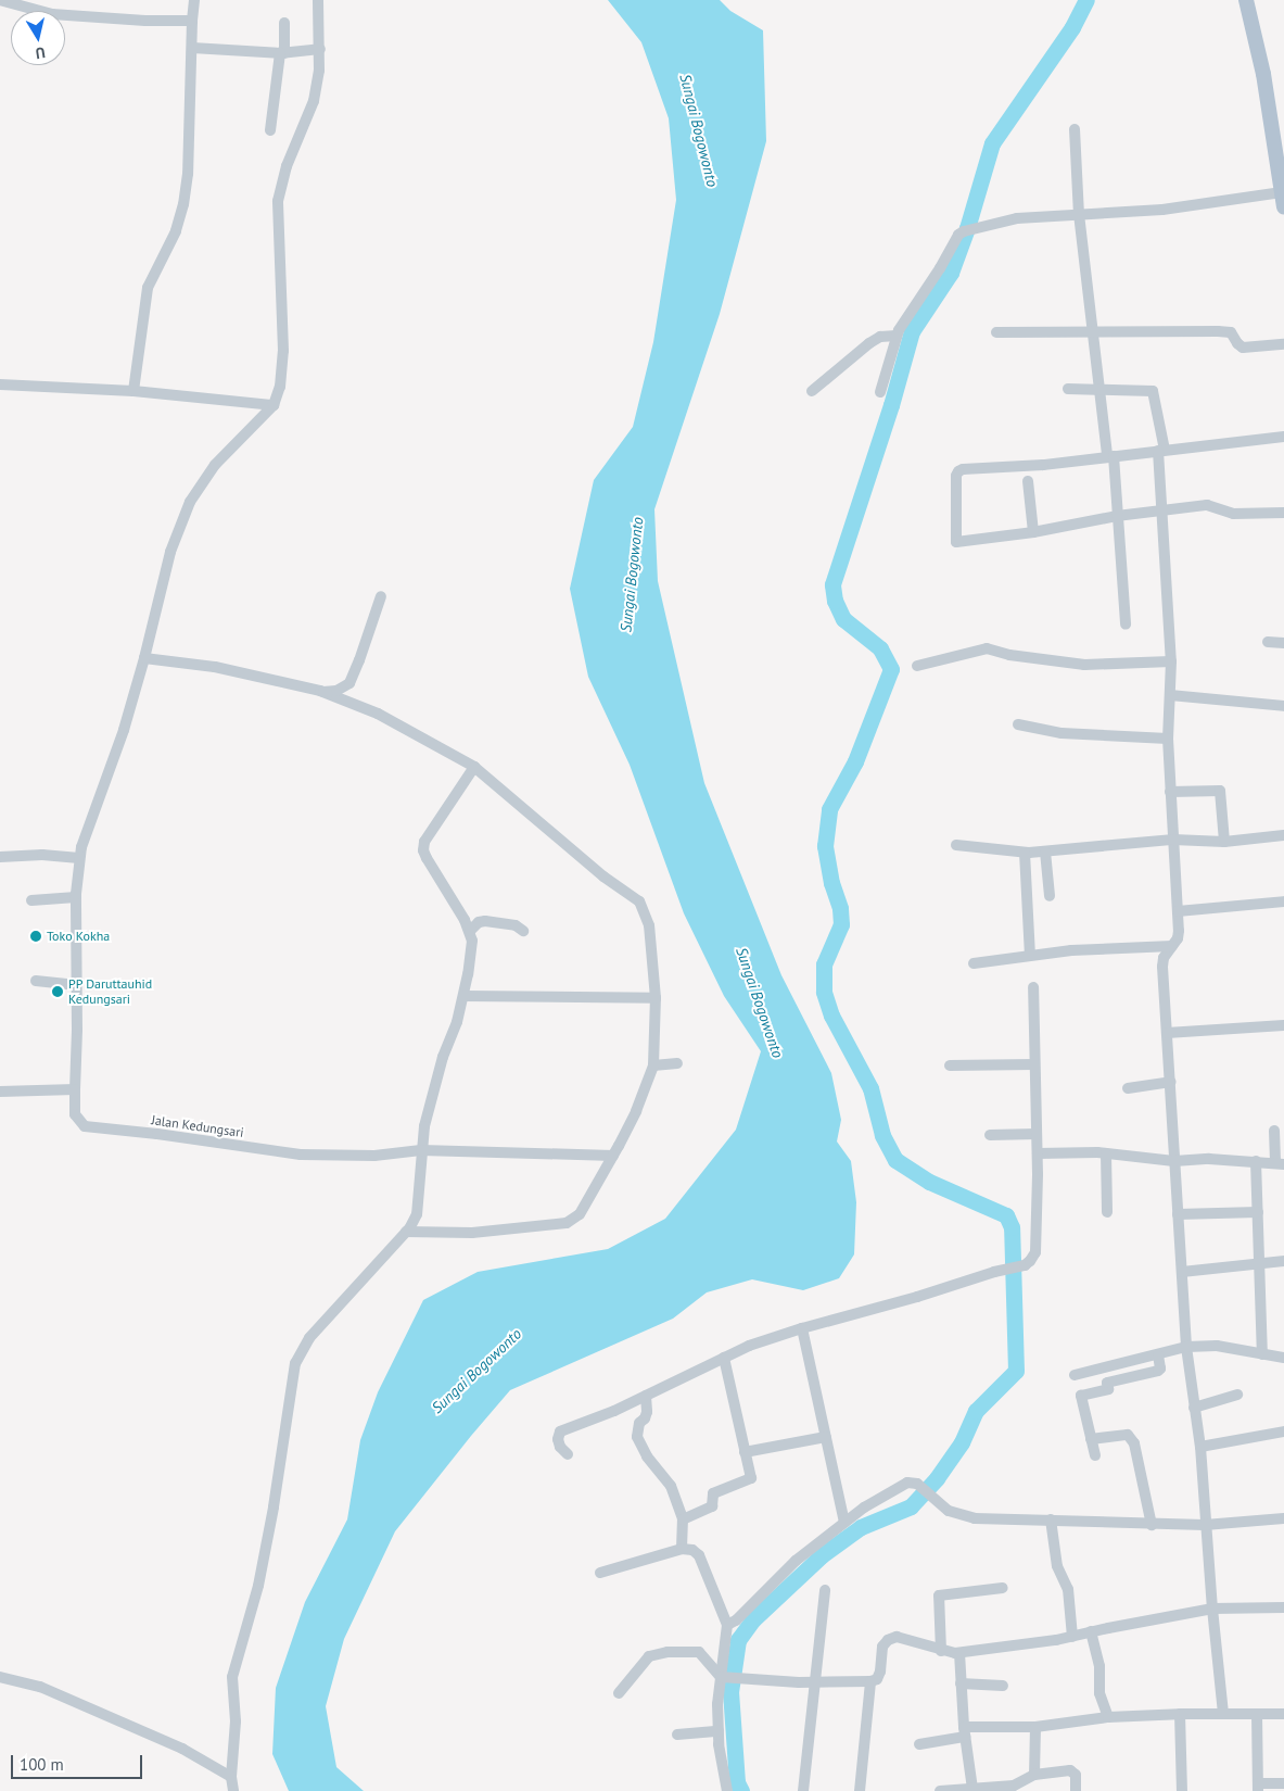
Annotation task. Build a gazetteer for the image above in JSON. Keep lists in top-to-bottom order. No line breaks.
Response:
{"streets":{"street":["Jalan Kedungsari"]},"water":["Sungai Bogowonto"],"places":["Toko Kokha","PP Daruttauhid Kedungsari"],"scale_bar":"100 m","north":"bottom"}
